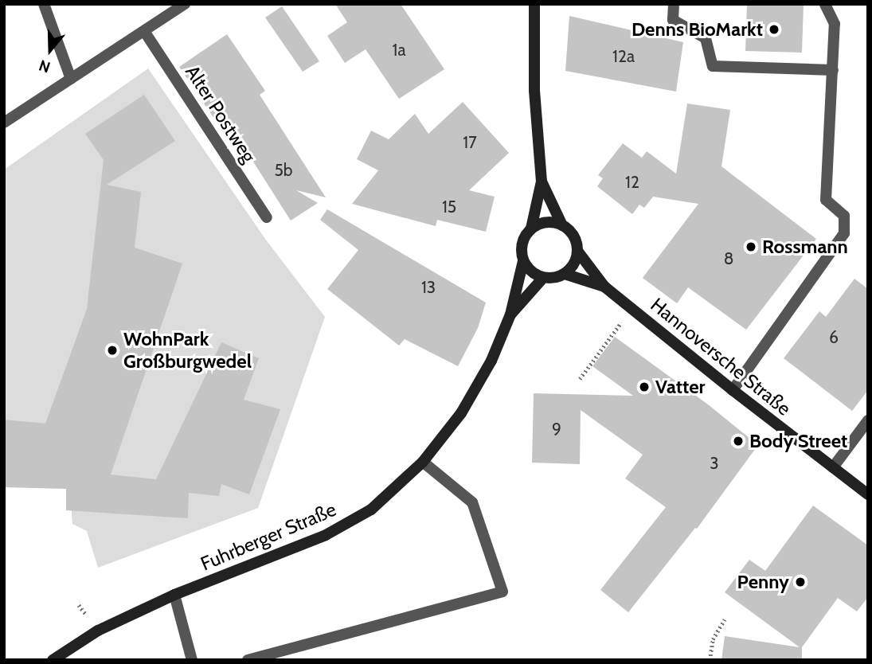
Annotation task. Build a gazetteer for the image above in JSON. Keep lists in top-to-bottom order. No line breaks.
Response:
{"streets":{"main road":["Hannoversche Straße","Fuhrberger Straße"],"street":["Alter Postweg"]},"crossings":[["Hannoversche Straße","Fuhrberger Straße"]],"places":["Denns BioMarkt","Rossmann","WohnPark Großburgwedel","Vatter","Body Street","Penny"],"house_numbers":["1a","12a","17","5b","12","15","8","13","6","9","3"],"north":"bottom"}
